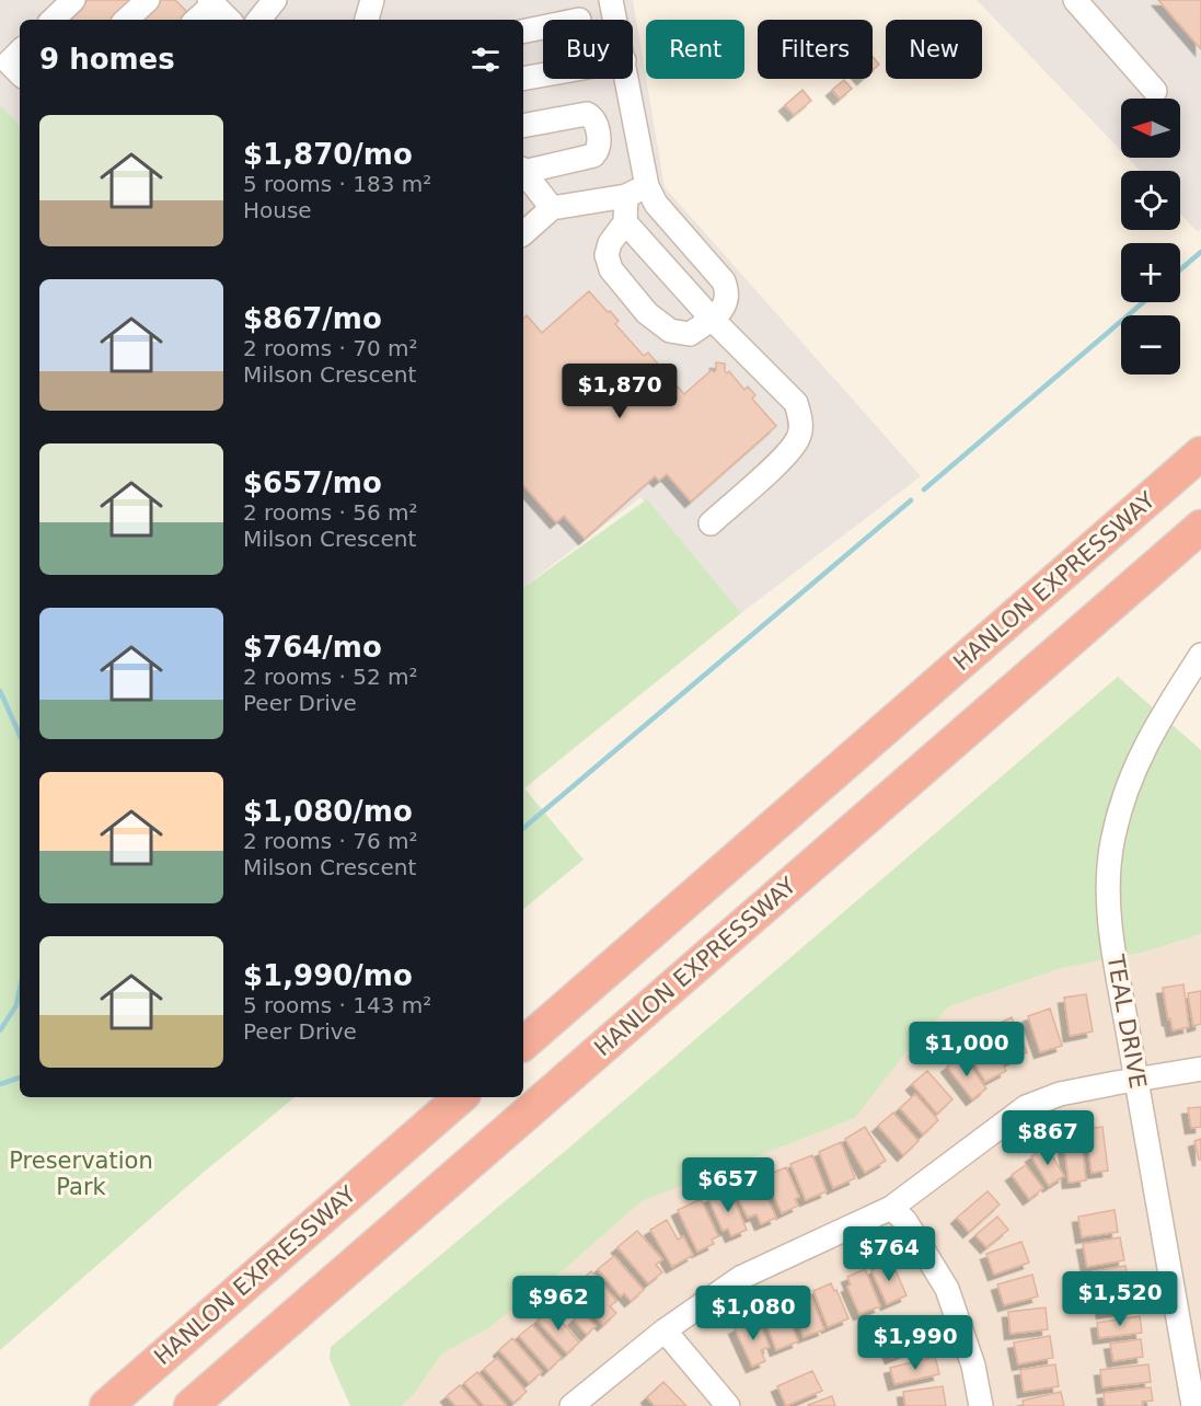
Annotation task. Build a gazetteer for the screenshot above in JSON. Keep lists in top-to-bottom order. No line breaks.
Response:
{"streets":{"highway":["HANLON EXPRESSWAY"],"street":["TEAL DRIVE"]},"parks":["Preservation Park"],"north":"left","page":{"chip":["Buy","Rent","Filters","New"],"heading":"9 homes","map_buttons":["+","−"],"list":[{"name":"$1,870/mo","note":"5 rooms · 183 m² · House"},{"name":"$867/mo","note":"2 rooms · 70 m² · Milson Crescent"},{"name":"$657/mo","note":"2 rooms · 56 m² · Milson Crescent"},{"name":"$764/mo","note":"2 rooms · 52 m² · Peer Drive"},{"name":"$1,080/mo","note":"2 rooms · 76 m² · Milson Crescent"},{"name":"$1,990/mo","note":"5 rooms · 143 m² · Peer Drive"}],"price":["$1,870","$1,000","$867","$657","$764","$1,520","$962","$1,080","$1,990"]}}
